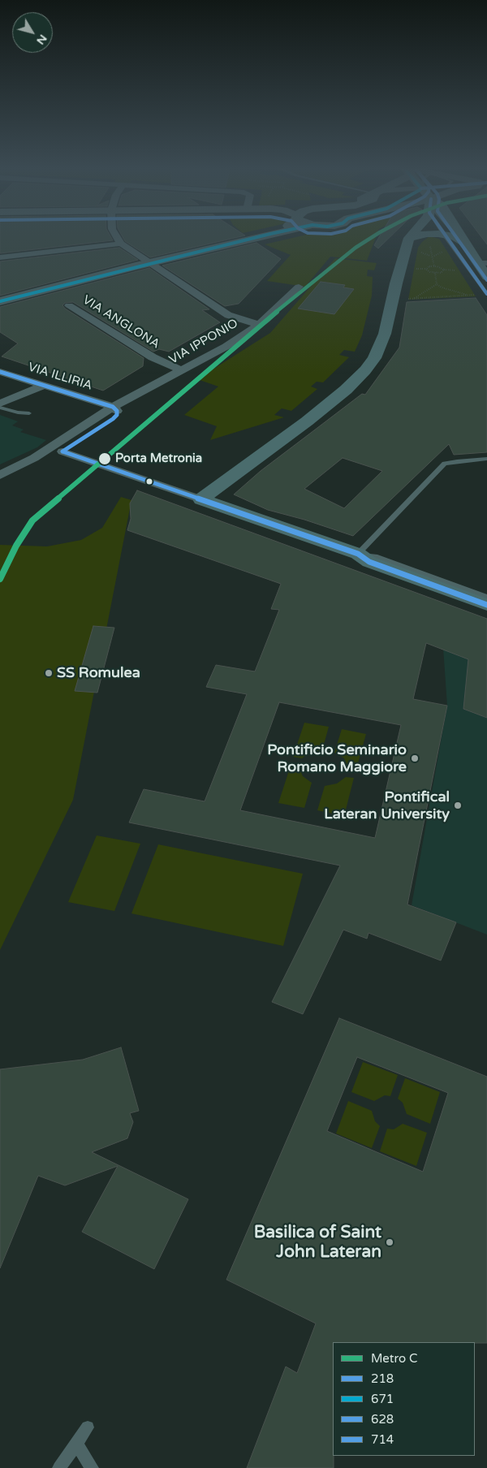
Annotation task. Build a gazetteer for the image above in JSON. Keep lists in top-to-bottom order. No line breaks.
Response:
{"streets":{"street":["VIA ANGLONA","VIA IPPONIO","VIA ILLIRIA"]},"crossings":[["VIA ANGLONA","VIA IPPONIO"],["VIA IPPONIO","VIA ILLIRIA"]],"places":["Porta Metronia","SS Romulea","Pontificio Seminario Romano Maggiore","Pontifical Lateran University","Basilica of Saint John Lateran"],"lines":["metro line C","transit line 671","transit line 714","transit line 218"],"legend":["Metro C","218","671","628","714"],"north":"bottom right"}
